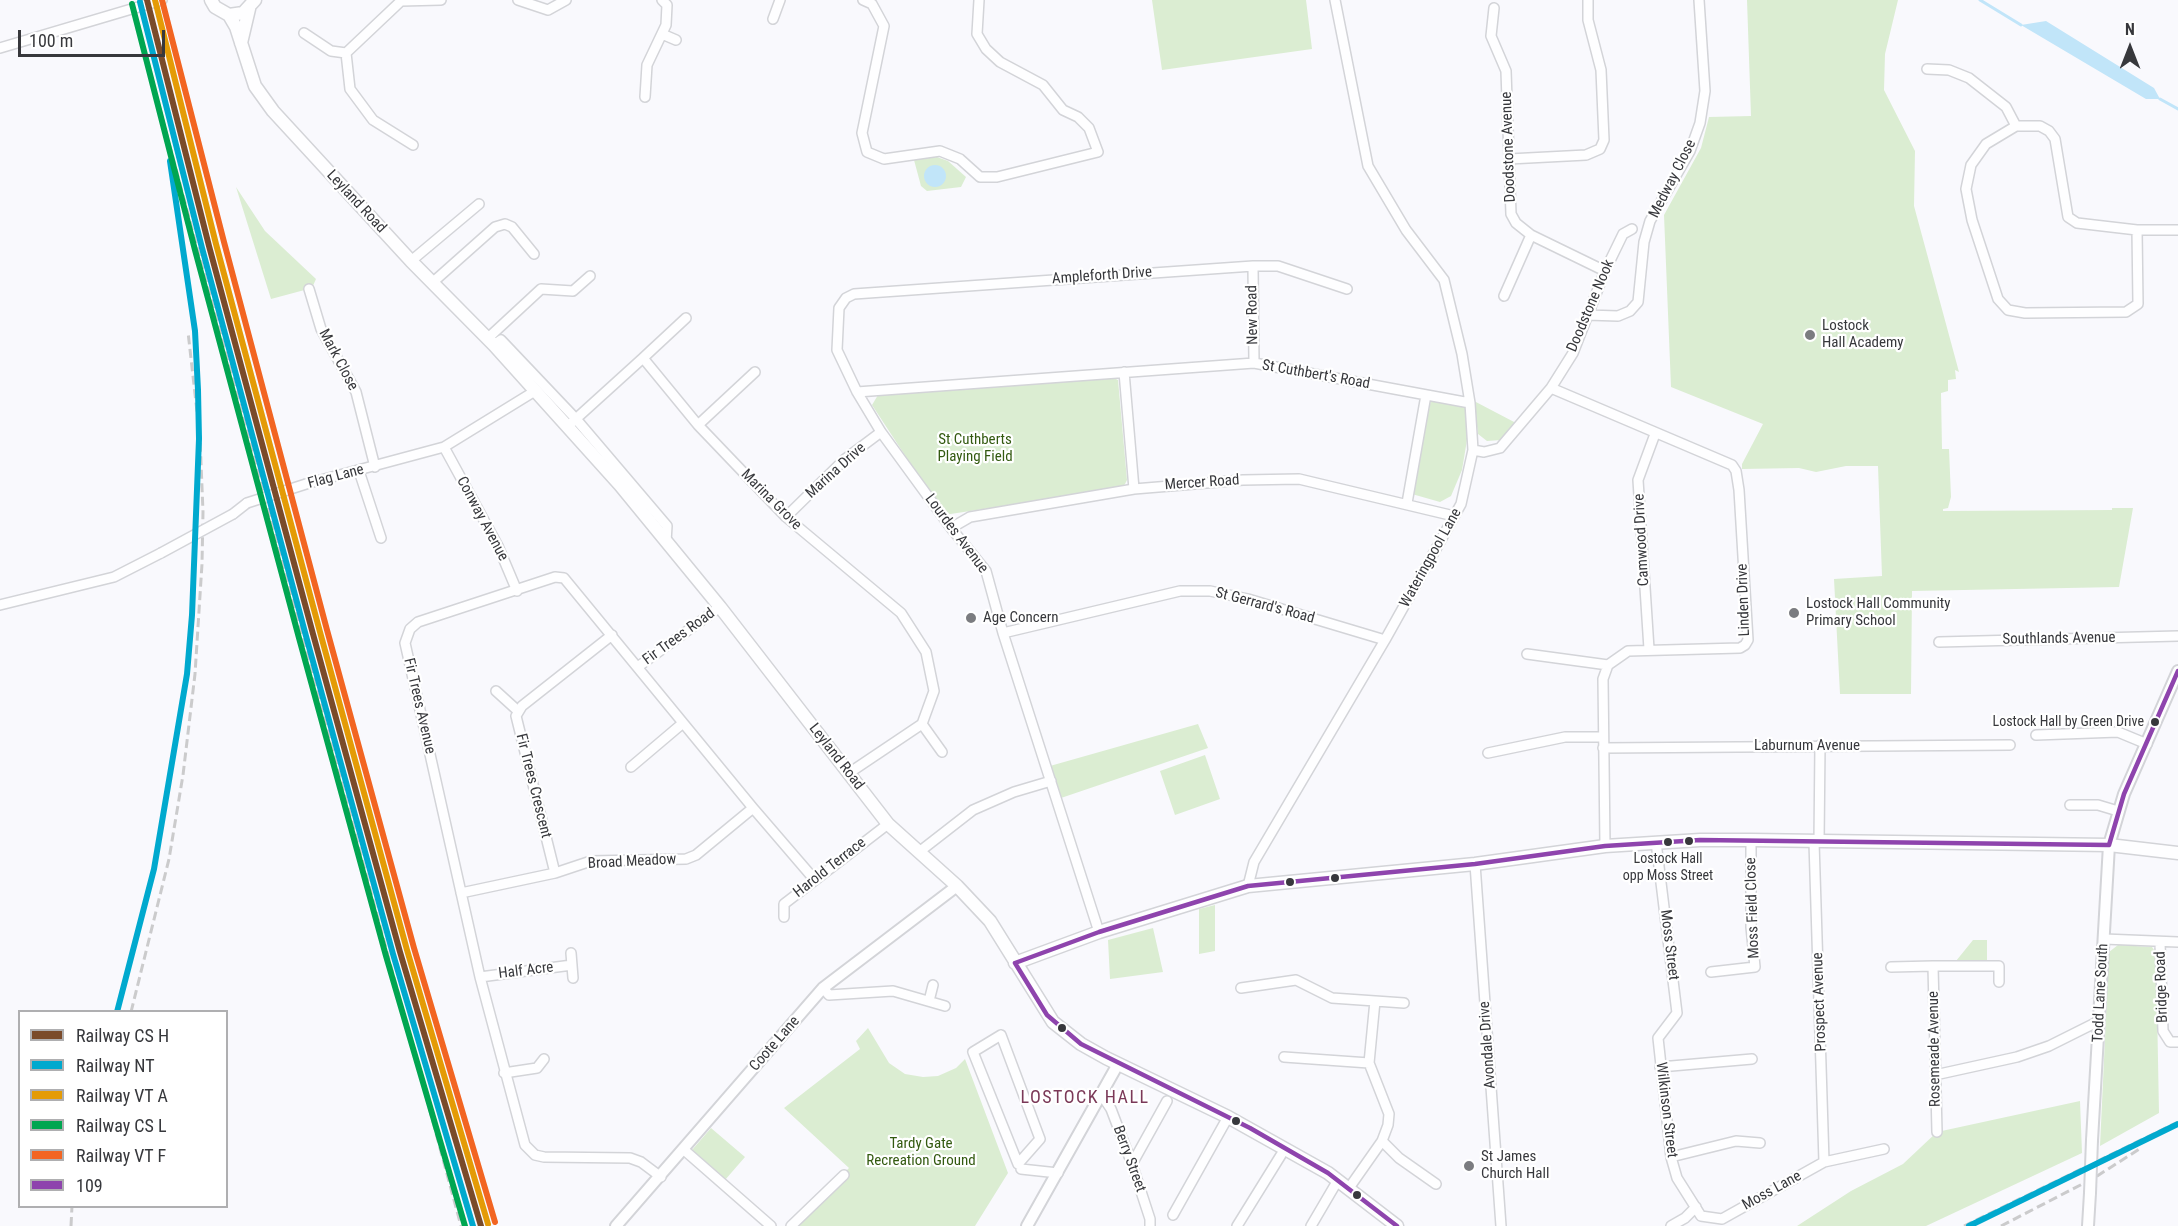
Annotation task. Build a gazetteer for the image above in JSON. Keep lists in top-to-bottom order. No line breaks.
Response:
{"streets":{"main road":["Leyland Road"],"street":["Doodstone Avenue","Medway Close","Ampleforth Drive","Doodstone Nook","New Road","Mark Close","St Cuthbert's Road","Marina Drive","Flag Lane","Mercer Road","Marina Grove","Conway Avenue","Lourdes Avenue","Camwood Drive","Wateringpool Lane","Linden Drive","St Gerrard's Road","Fir Trees Road","Southlands Avenue","Fir Trees Avenue","Laburnum Avenue","Fir Trees Crescent","Broad Meadow","Harold Terrace","Moss Field Close","Moss Street","Half Acre","Bridge Road","Todd Lane South","Prospect Avenue","Coote Lane","Avondale Drive","Rosemeade Avenue","Wilkinson Street","Berry Street","Moss Lane"]},"crossings":[["Doodstone Avenue","Doodstone Nook"],["Medway Close","Doodstone Nook"],["Leyland Road","Flag Lane"],["Leyland Road","Fir Trees Road"],["Leyland Road","Harold Terrace"],["Leyland Road","Coote Lane"],["Ampleforth Drive","New Road"],["Ampleforth Drive","Lourdes Avenue"],["Doodstone Nook","Wateringpool Lane"],["Doodstone Nook","Linden Drive"],["New Road","St Cuthbert's Road"],["Mark Close","Flag Lane"],["St Cuthbert's Road","Lourdes Avenue"],["St Cuthbert's Road","Wateringpool Lane"],["Marina Drive","Lourdes Avenue"],["Flag Lane","Conway Avenue"],["Mercer Road","Lourdes Avenue"],["Mercer Road","Wateringpool Lane"],["Conway Avenue","Fir Trees Avenue"],["Lourdes Avenue","St Gerrard's Road"],["Camwood Drive","Linden Drive"],["Wateringpool Lane","St Gerrard's Road"],["Fir Trees Road","Fir Trees Avenue"],["Fir Trees Avenue","Broad Meadow"],["Fir Trees Avenue","Harold Terrace"],["Fir Trees Avenue","Half Acre"],["Fir Trees Avenue","Coote Lane"],["Laburnum Avenue","Prospect Avenue"],["Fir Trees Crescent","Broad Meadow"],["Moss Street","Wilkinson Street"],["Prospect Avenue","Moss Lane"],["Wilkinson Street","Moss Lane"]],"districts":["LOSTOCK HALL"],"parks":["St Cuthberts Playing Field","Tardy Gate Recreation Ground"],"places":["Lostock Hall Academy","Lostock Hall Community Primary School","Age Concern","Lostock Hall by Green Drive","Lostock Hall opp Moss Street","St James Church Hall"],"lines":["rail line NT","transit line 109"],"legend":["Railway CS H","Railway NT","Railway VT A","Railway CS L","Railway VT F","109"],"scale_bar":"100 m","north":"top"}
